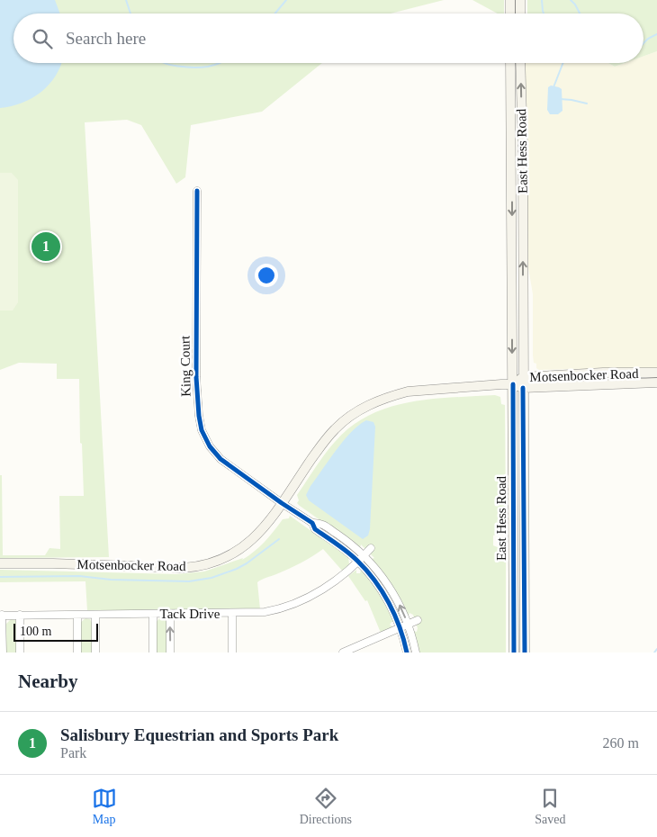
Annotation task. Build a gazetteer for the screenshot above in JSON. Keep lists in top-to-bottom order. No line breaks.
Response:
{"streets":{"main road":["East Hess Road","Motsenbocker Road"],"street":["King Court","Tack Drive"]},"crossings":[["East Hess Road","Motsenbocker Road"],["King Court","Motsenbocker Road"],["King Court","Tack Drive"]],"scale_bar":"100 m","page":{"search":"Search here","pins":"1","scale":"100 m","heading":"Nearby","list":[{"mark":"1","name":"Salisbury Equestrian and Sports Park","note":"Park","value":"260 m"}],"nav":["Map","Directions","Saved"]}}
